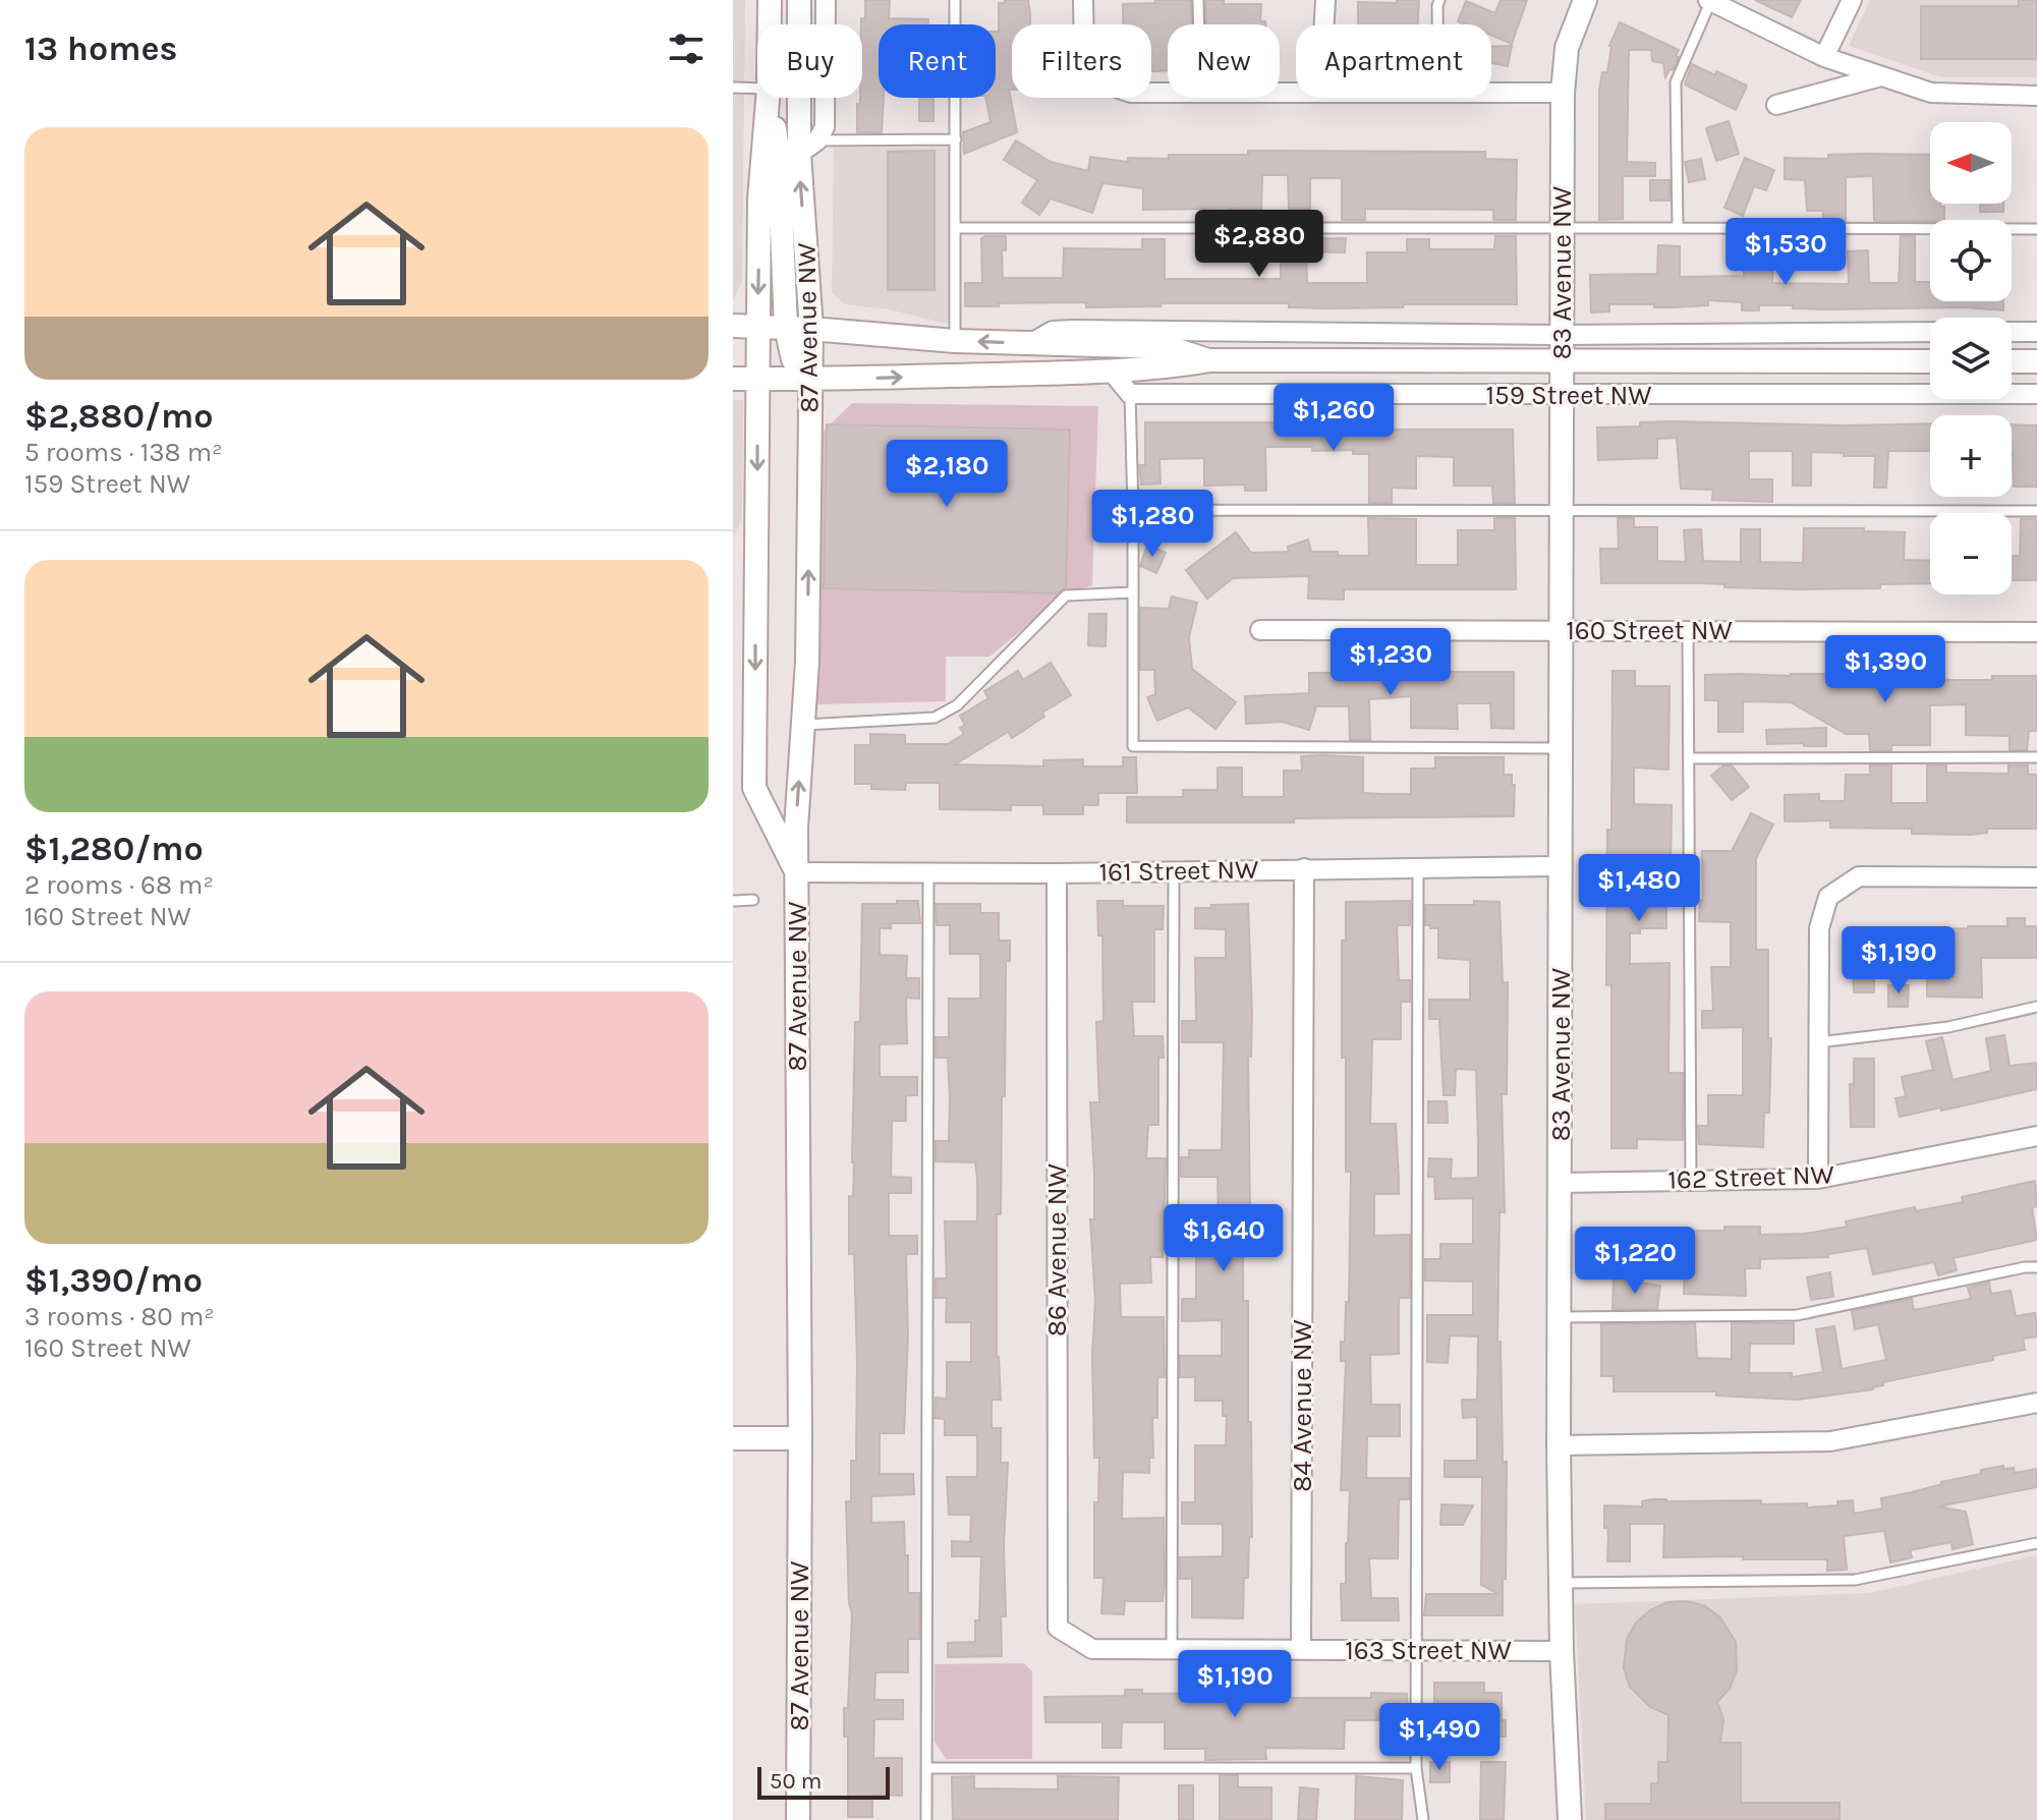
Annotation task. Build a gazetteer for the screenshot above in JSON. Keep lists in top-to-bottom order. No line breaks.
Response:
{"streets":{"main road":["83 Avenue NW","87 Avenue NW","159 Street NW"],"street":["160 Street NW","161 Street NW","162 Street NW","86 Avenue NW","84 Avenue NW","163 Street NW"]},"crossings":[["83 Avenue NW","159 Street NW"],["83 Avenue NW","160 Street NW"],["83 Avenue NW","161 Street NW"],["83 Avenue NW","162 Street NW"],["83 Avenue NW","163 Street NW"],["87 Avenue NW","159 Street NW"],["87 Avenue NW","161 Street NW"],["161 Street NW","86 Avenue NW"],["161 Street NW","84 Avenue NW"],["86 Avenue NW","163 Street NW"],["84 Avenue NW","163 Street NW"]],"scale_bar":"50 m","north":"left","page":{"heading":"13 homes","chip":["Buy","Rent","Filters","New","Apartment"],"list":[{"name":"$2,880/mo","note":"5 rooms · 138 m² · 159 Street NW"},{"name":"$1,280/mo","note":"2 rooms · 68 m² · 160 Street NW"},{"name":"$1,390/mo","note":"3 rooms · 80 m² · 160 Street NW"}],"map_buttons":["+","−"],"price":["$2,880","$1,530","$1,260","$2,180","$1,280","$1,230","$1,390","$1,480","$1,190","$1,640","$1,220","$1,190","$1,490"],"scale":"50 m"}}
